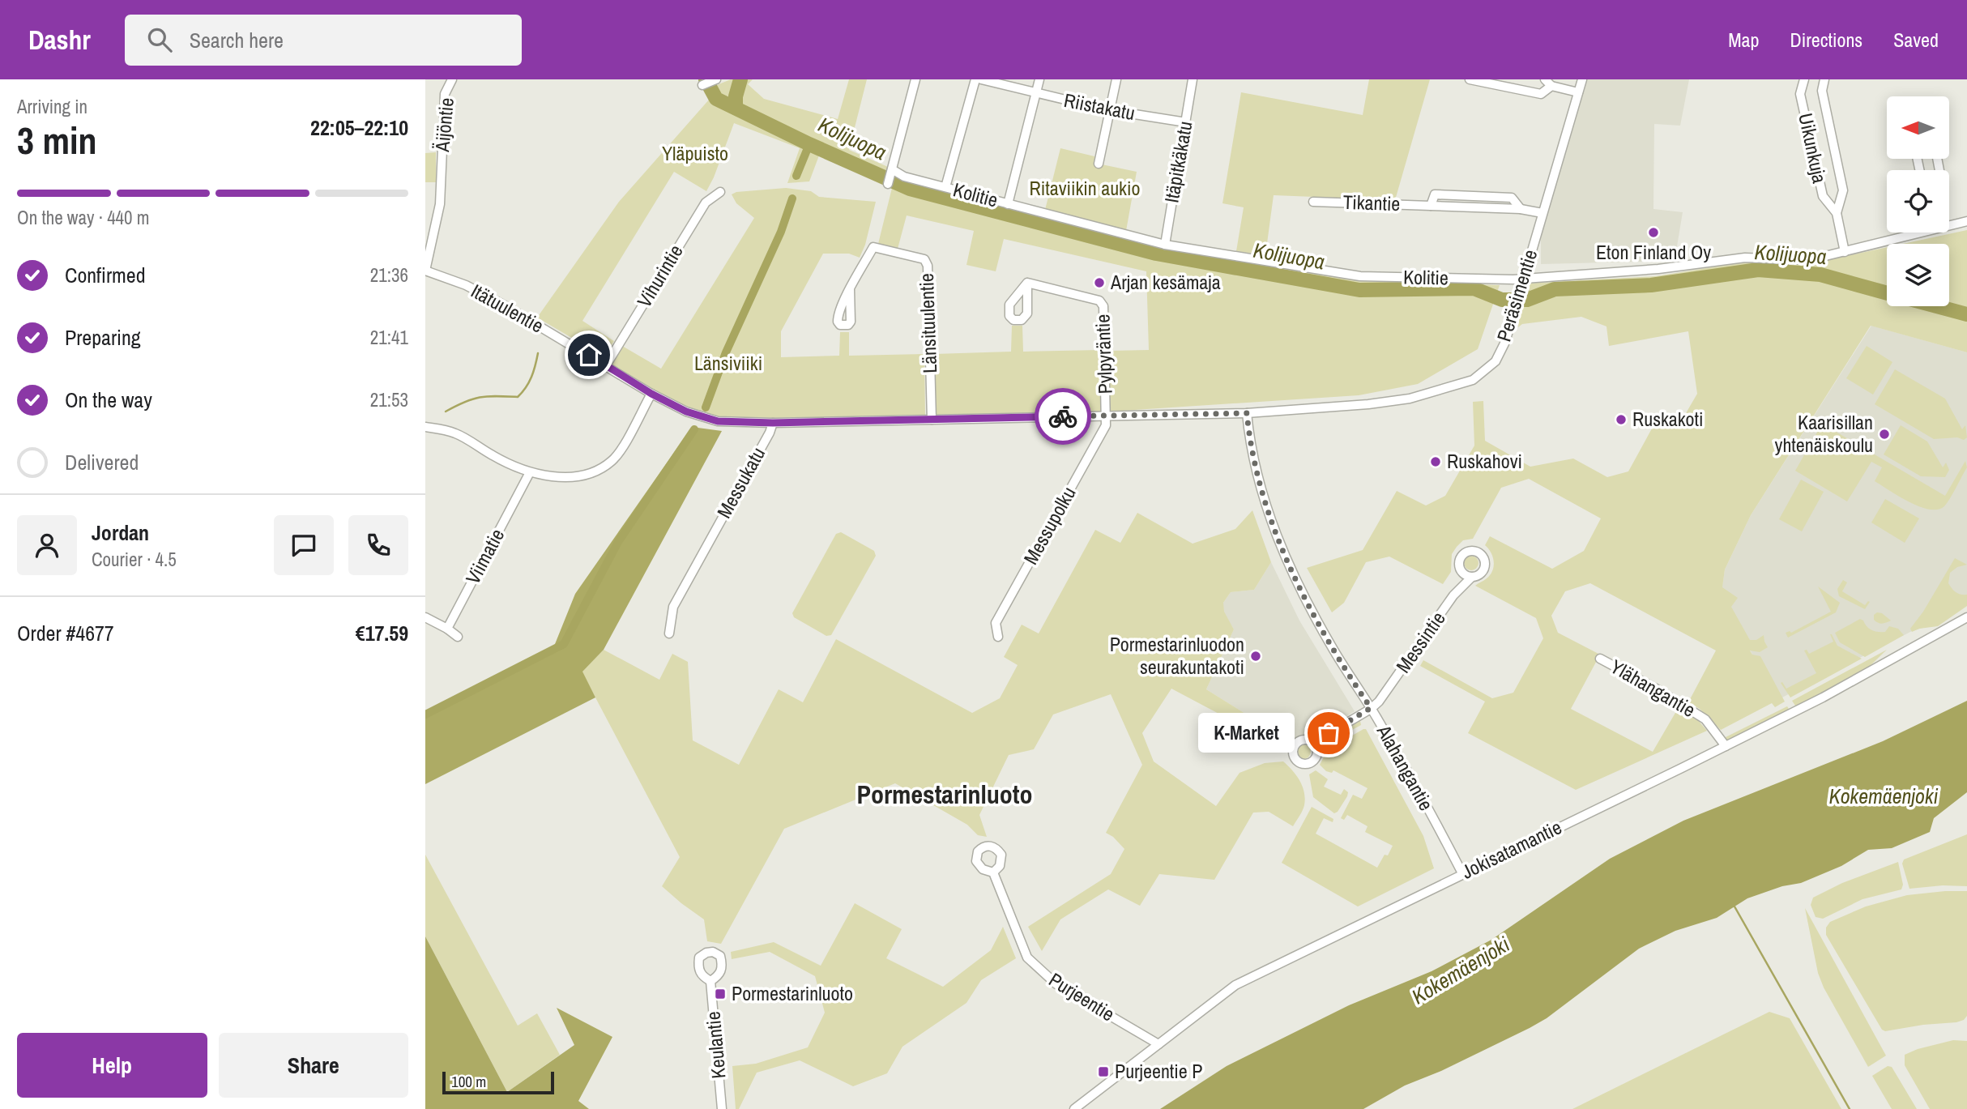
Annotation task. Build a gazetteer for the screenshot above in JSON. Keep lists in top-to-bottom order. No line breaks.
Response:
{"streets":{"street":["Riistakatu","Äijöntie","Uikunkuja","Itäpitkäkatu","Kolitie","Tikantie","Vihurintie","Peräsimentie","Itätuulentie","Länsituulentie","Pylpyräntie","Messukatu","Messupolku","Viimatie","Messintie","Ylähangantie","Alahangantie","Jokisatamantie","Purjeentie","Keulantie"]},"crossings":[["Riistakatu","Itäpitkäkatu"],["Äijöntie","Itätuulentie"],["Uikunkuja","Kolitie"],["Itäpitkäkatu","Kolitie"],["Kolitie","Peräsimentie"],["Tikantie","Peräsimentie"],["Vihurintie","Itätuulentie"],["Peräsimentie","Messukatu"],["Peräsimentie","Alahangantie"],["Itätuulentie","Messukatu"],["Länsituulentie","Messukatu"],["Pylpyräntie","Messukatu"],["Pylpyräntie","Messupolku"],["Messukatu","Messupolku"],["Messukatu","Alahangantie"],["Messintie","Alahangantie"],["Ylähangantie","Jokisatamantie"],["Alahangantie","Jokisatamantie"],["Jokisatamantie","Purjeentie"]],"districts":["Pormestarinluoto"],"water":["Kolijuopa","Kokemäenjoki"],"parks":["Yläpuisto","Ritaviikin aukio","Länsiviiki"],"places":{"other":["Eton Finland Oy","Arjan kesämaja","Ruskakoti","Kaarisillan yhtenäiskoulu","Ruskahovi","Pormestarinluodon seurakuntakoti","K-Market"],"transit":["Pormestarinluoto","Purjeentie P"]},"scale_bar":"100 m","north":"left","page":{"header":"Dashr","search":"Search here","nav":["Map","Directions","Saved"],"heading":["3 min","Arriving in","22:05–22:10"],"panel":["Jordan","Courier · 4.5","Order #4677","€17.59"],"bar":"On the way · 440 m","list":[["Confirmed","21:36"],["Preparing","21:41"],["On the way","21:53"],"Delivered"],"bubble":"K-Market","buttons":["Help","Share"],"scale":"100 m"}}
